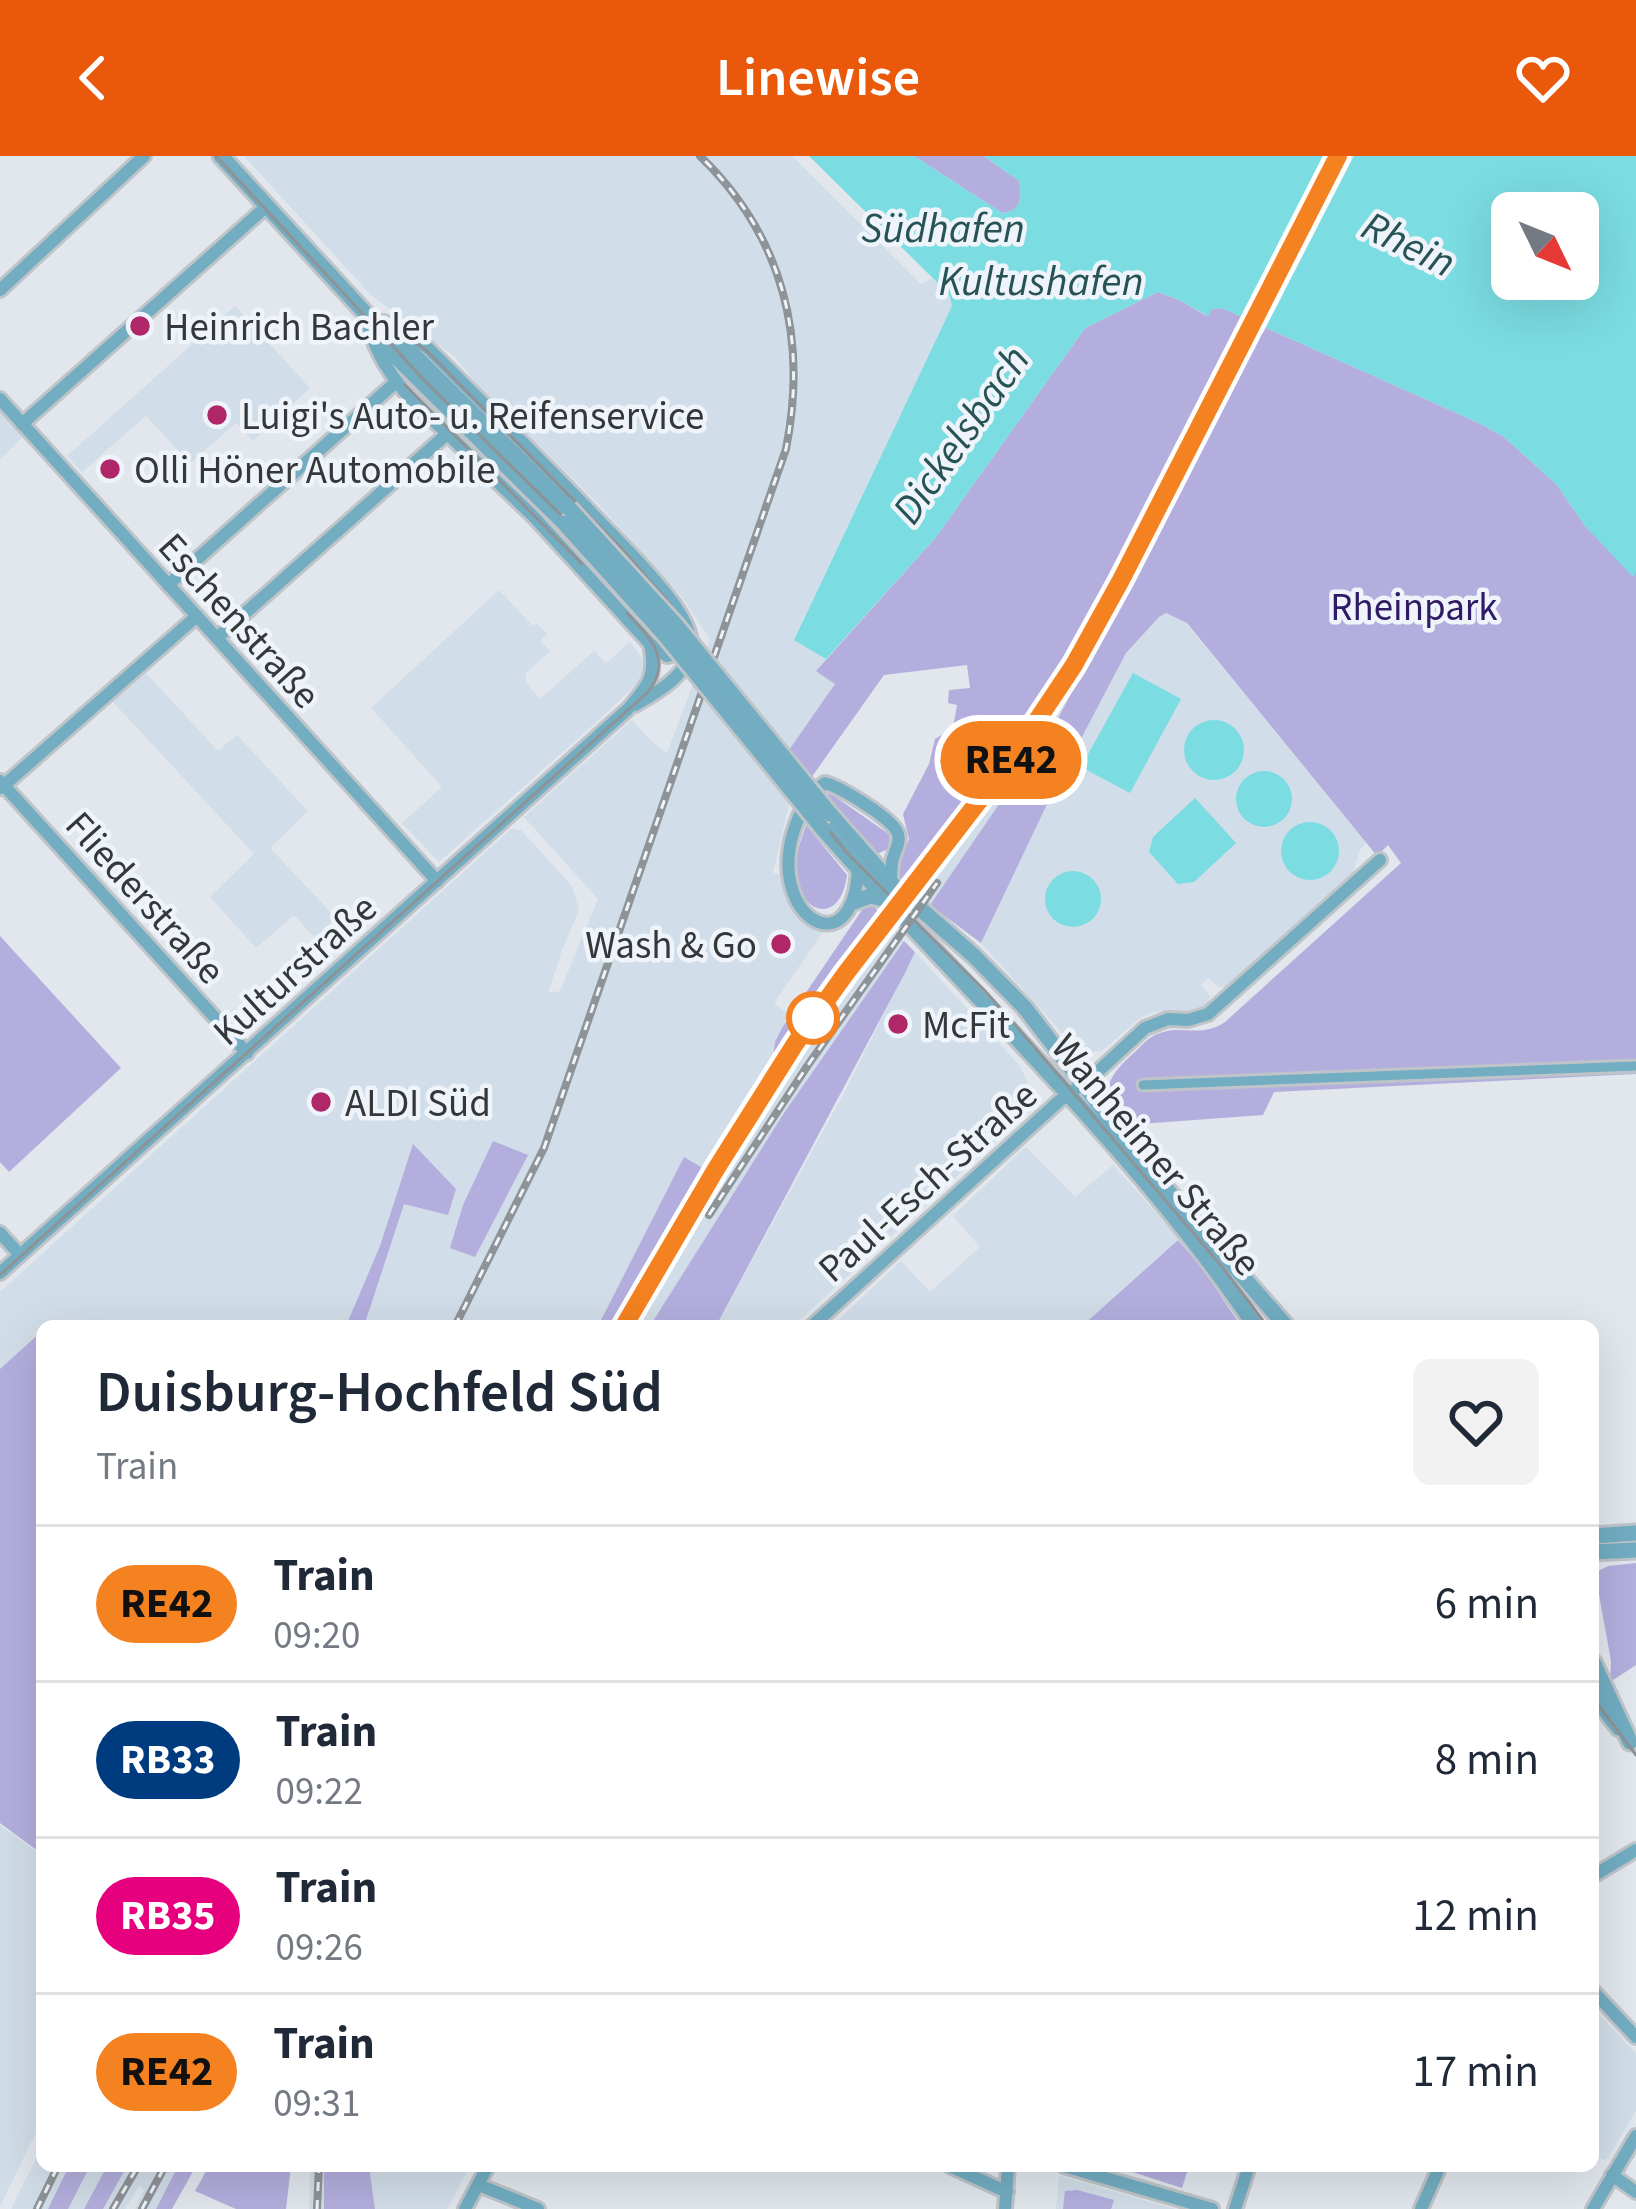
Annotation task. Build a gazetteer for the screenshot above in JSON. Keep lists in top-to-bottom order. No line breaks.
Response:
{"streets":{"street":["Eschenstraße","Fliederstraße","Kulturstraße","Wanheimer Straße","Paul-Esch-Straße"]},"crossings":[["Eschenstraße","Kulturstraße"],["Fliederstraße","Kulturstraße"],["Wanheimer Straße","Paul-Esch-Straße"]],"water":["Südhafen","Rhein","Kultushafen","Dickelsbach"],"parks":["Rheinpark"],"places":["Heinrich Bachler","Luigi's Auto- u. Reifenservice","Olli Höner Automobile","Wash & Go","McFit","ALDI Süd"],"north":"bottom right","page":{"header":"Linewise","on_map":"RE42","heading":["Duisburg-Hochfeld Süd","Train"],"list":[{"mark":"RE42","name":"Train","note":"09:20","value":"6 min"},{"mark":"RB33","name":"Train","note":"09:22","value":"8 min"},{"mark":"RB35","name":"Train","note":"09:26","value":"12 min"},{"mark":"RE42","name":"Train","note":"09:31","value":"17 min"}]}}
